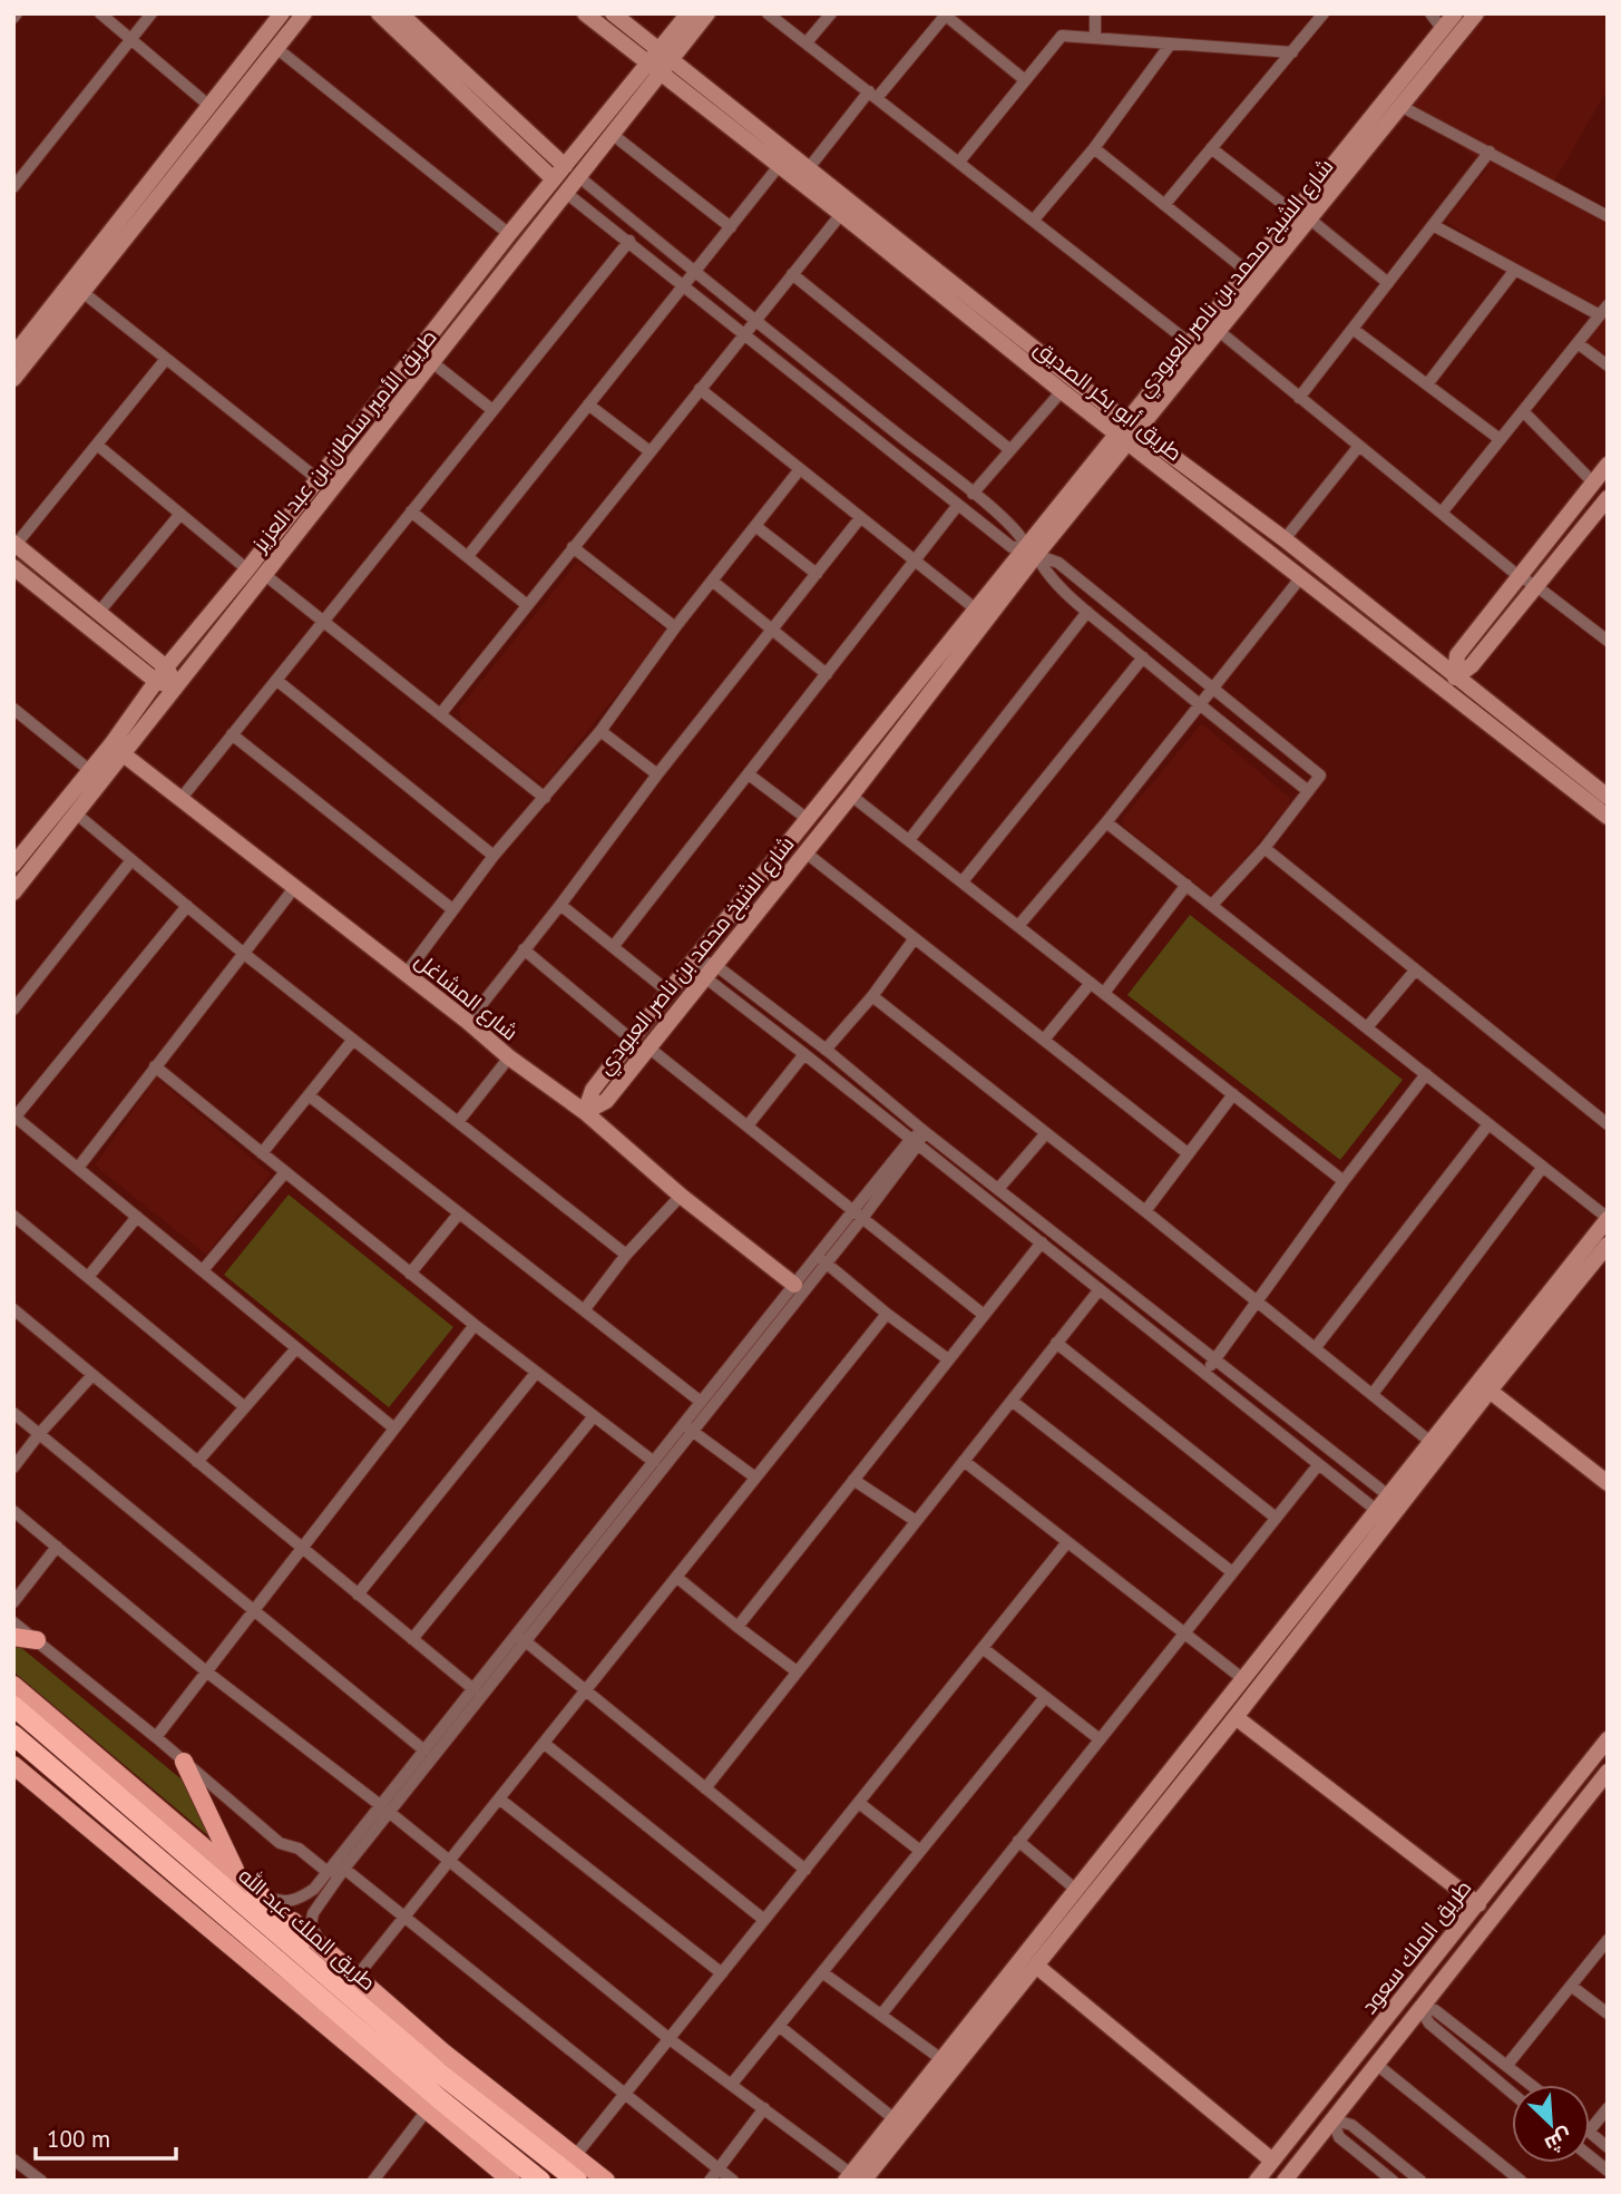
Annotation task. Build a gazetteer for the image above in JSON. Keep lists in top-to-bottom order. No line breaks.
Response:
{"streets":{"highway":["طريق الملك عبد الله"],"street":["شارع الشيخ محمد بن ناصر العبودي","طريق أبو بكر الصديق","طريق الأمير سلطان بن عبد العزيز","شارع المشاغل","طريق الملك سعود"]},"crossings":[["شارع الشيخ محمد بن ناصر العبودي","طريق أبو بكر الصديق"],["شارع الشيخ محمد بن ناصر العبودي","شارع المشاغل"],["طريق أبو بكر الصديق","طريق الأمير سلطان بن عبد العزيز"],["طريق الأمير سلطان بن عبد العزيز","شارع المشاغل"]],"scale_bar":"100 m","north":"bottom right"}
